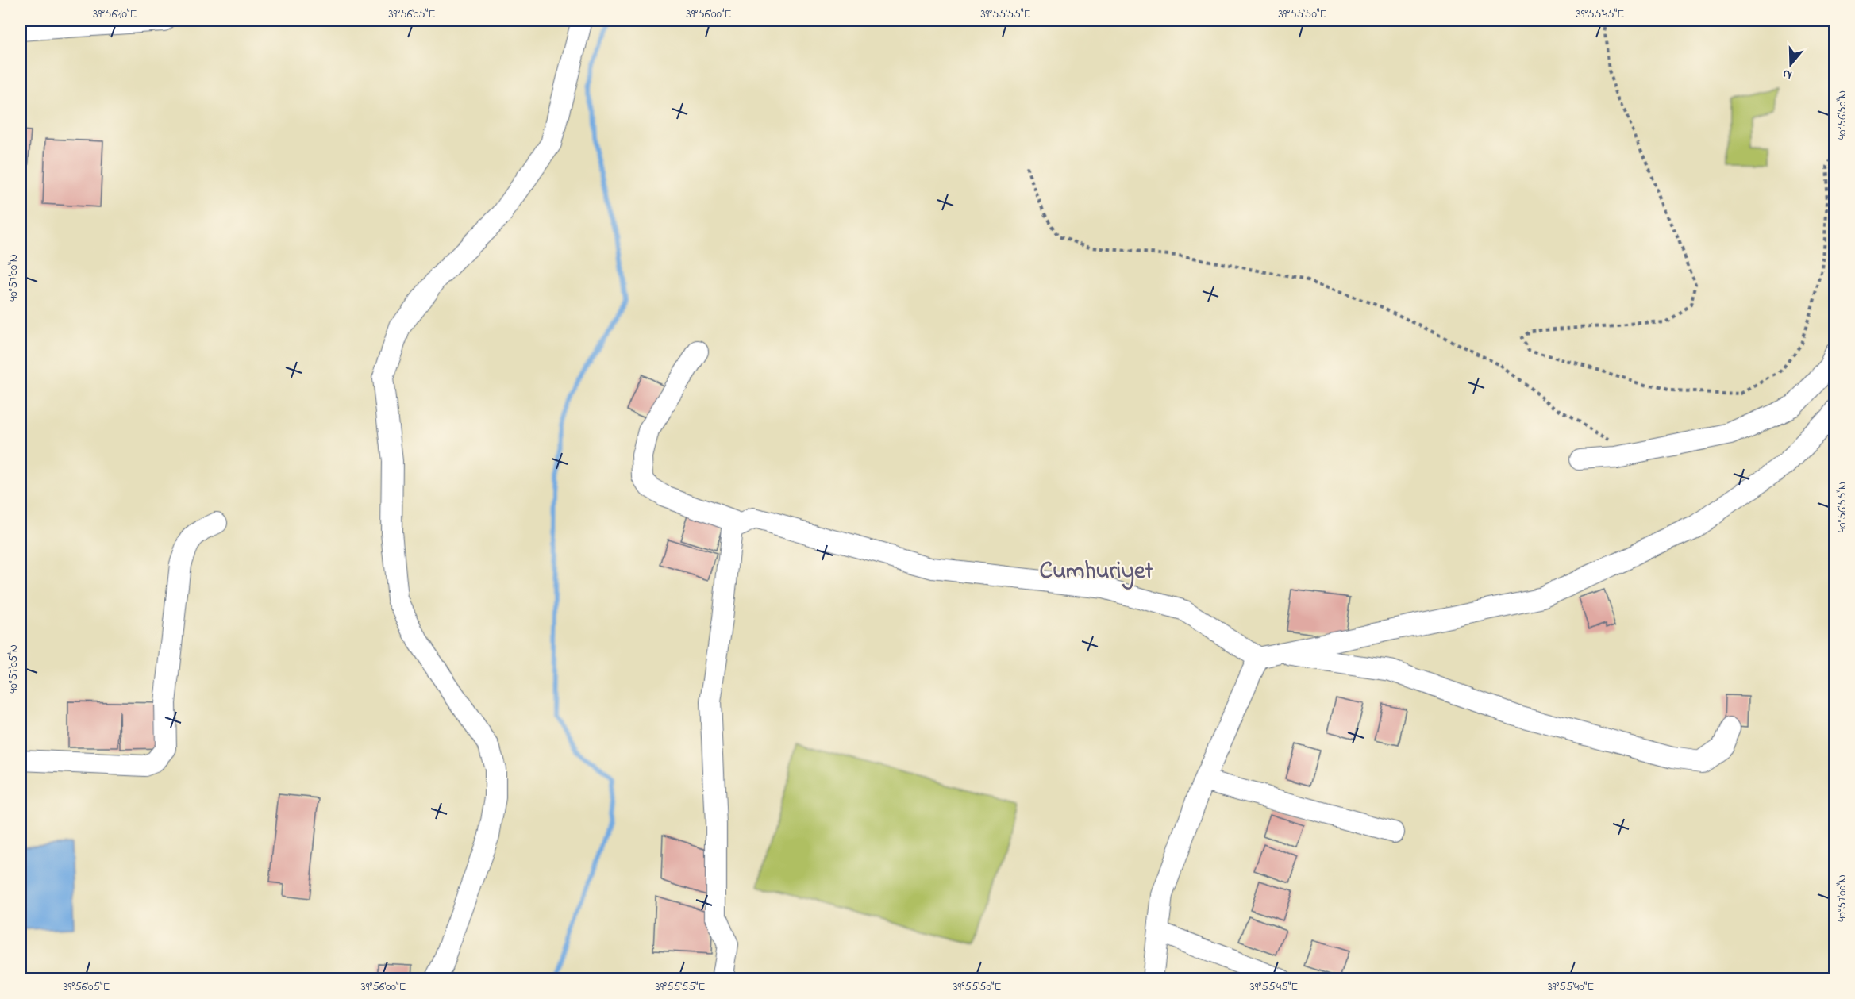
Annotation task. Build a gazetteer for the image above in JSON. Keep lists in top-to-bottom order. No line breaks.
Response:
{"districts":["Cumhuriyet"],"north":"bottom","coordinates":["39°56'10\"E","39°56'05\"E","39°56'00\"E","39°55'55\"E","39°55'50\"E","39°55'45\"E","40°56'50\"N","40°57'00\"N","40°56'55\"N","40°57'05\"N","39°55'40\"E"]}
